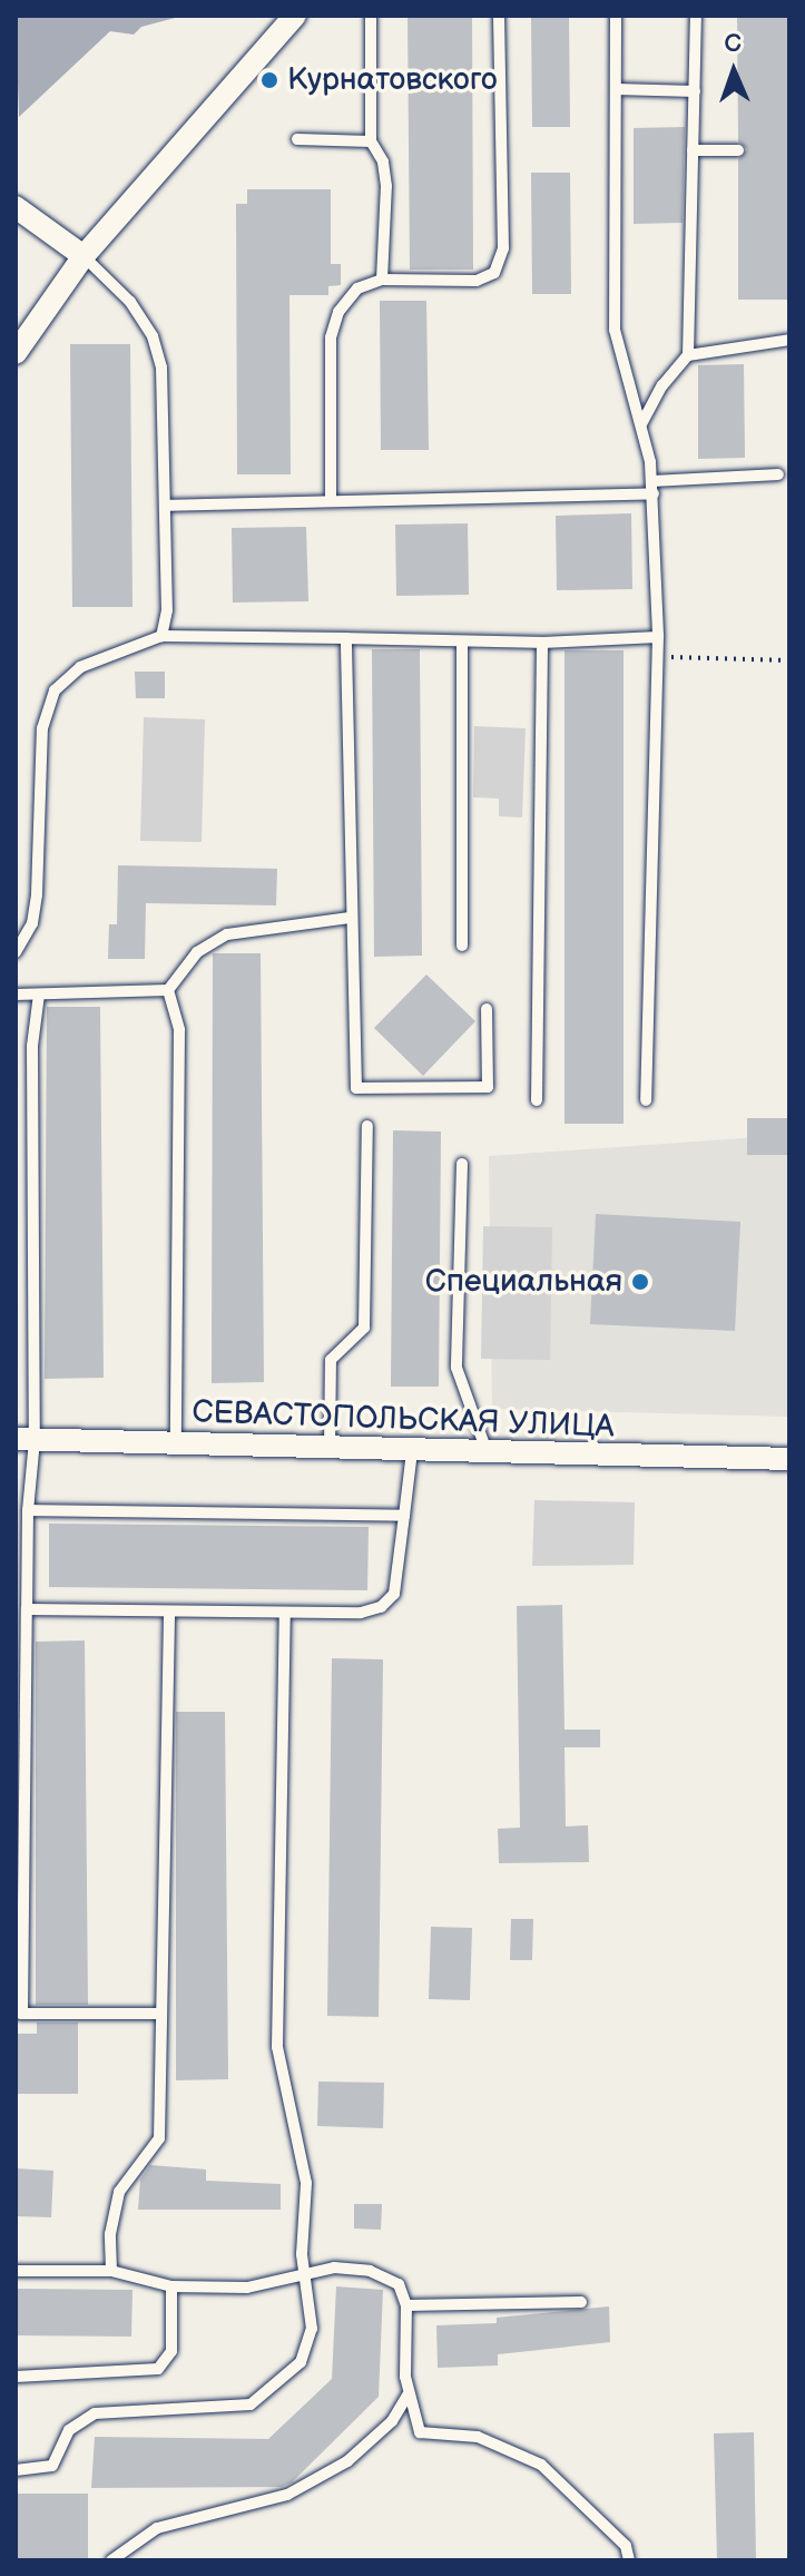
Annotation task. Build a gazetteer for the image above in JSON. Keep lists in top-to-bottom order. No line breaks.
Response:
{"streets":{"street":["СЕВАСТОПОЛЬСКАЯ УЛИЦА"]},"places":["Курнатовского","Специальная"],"north":"top"}
